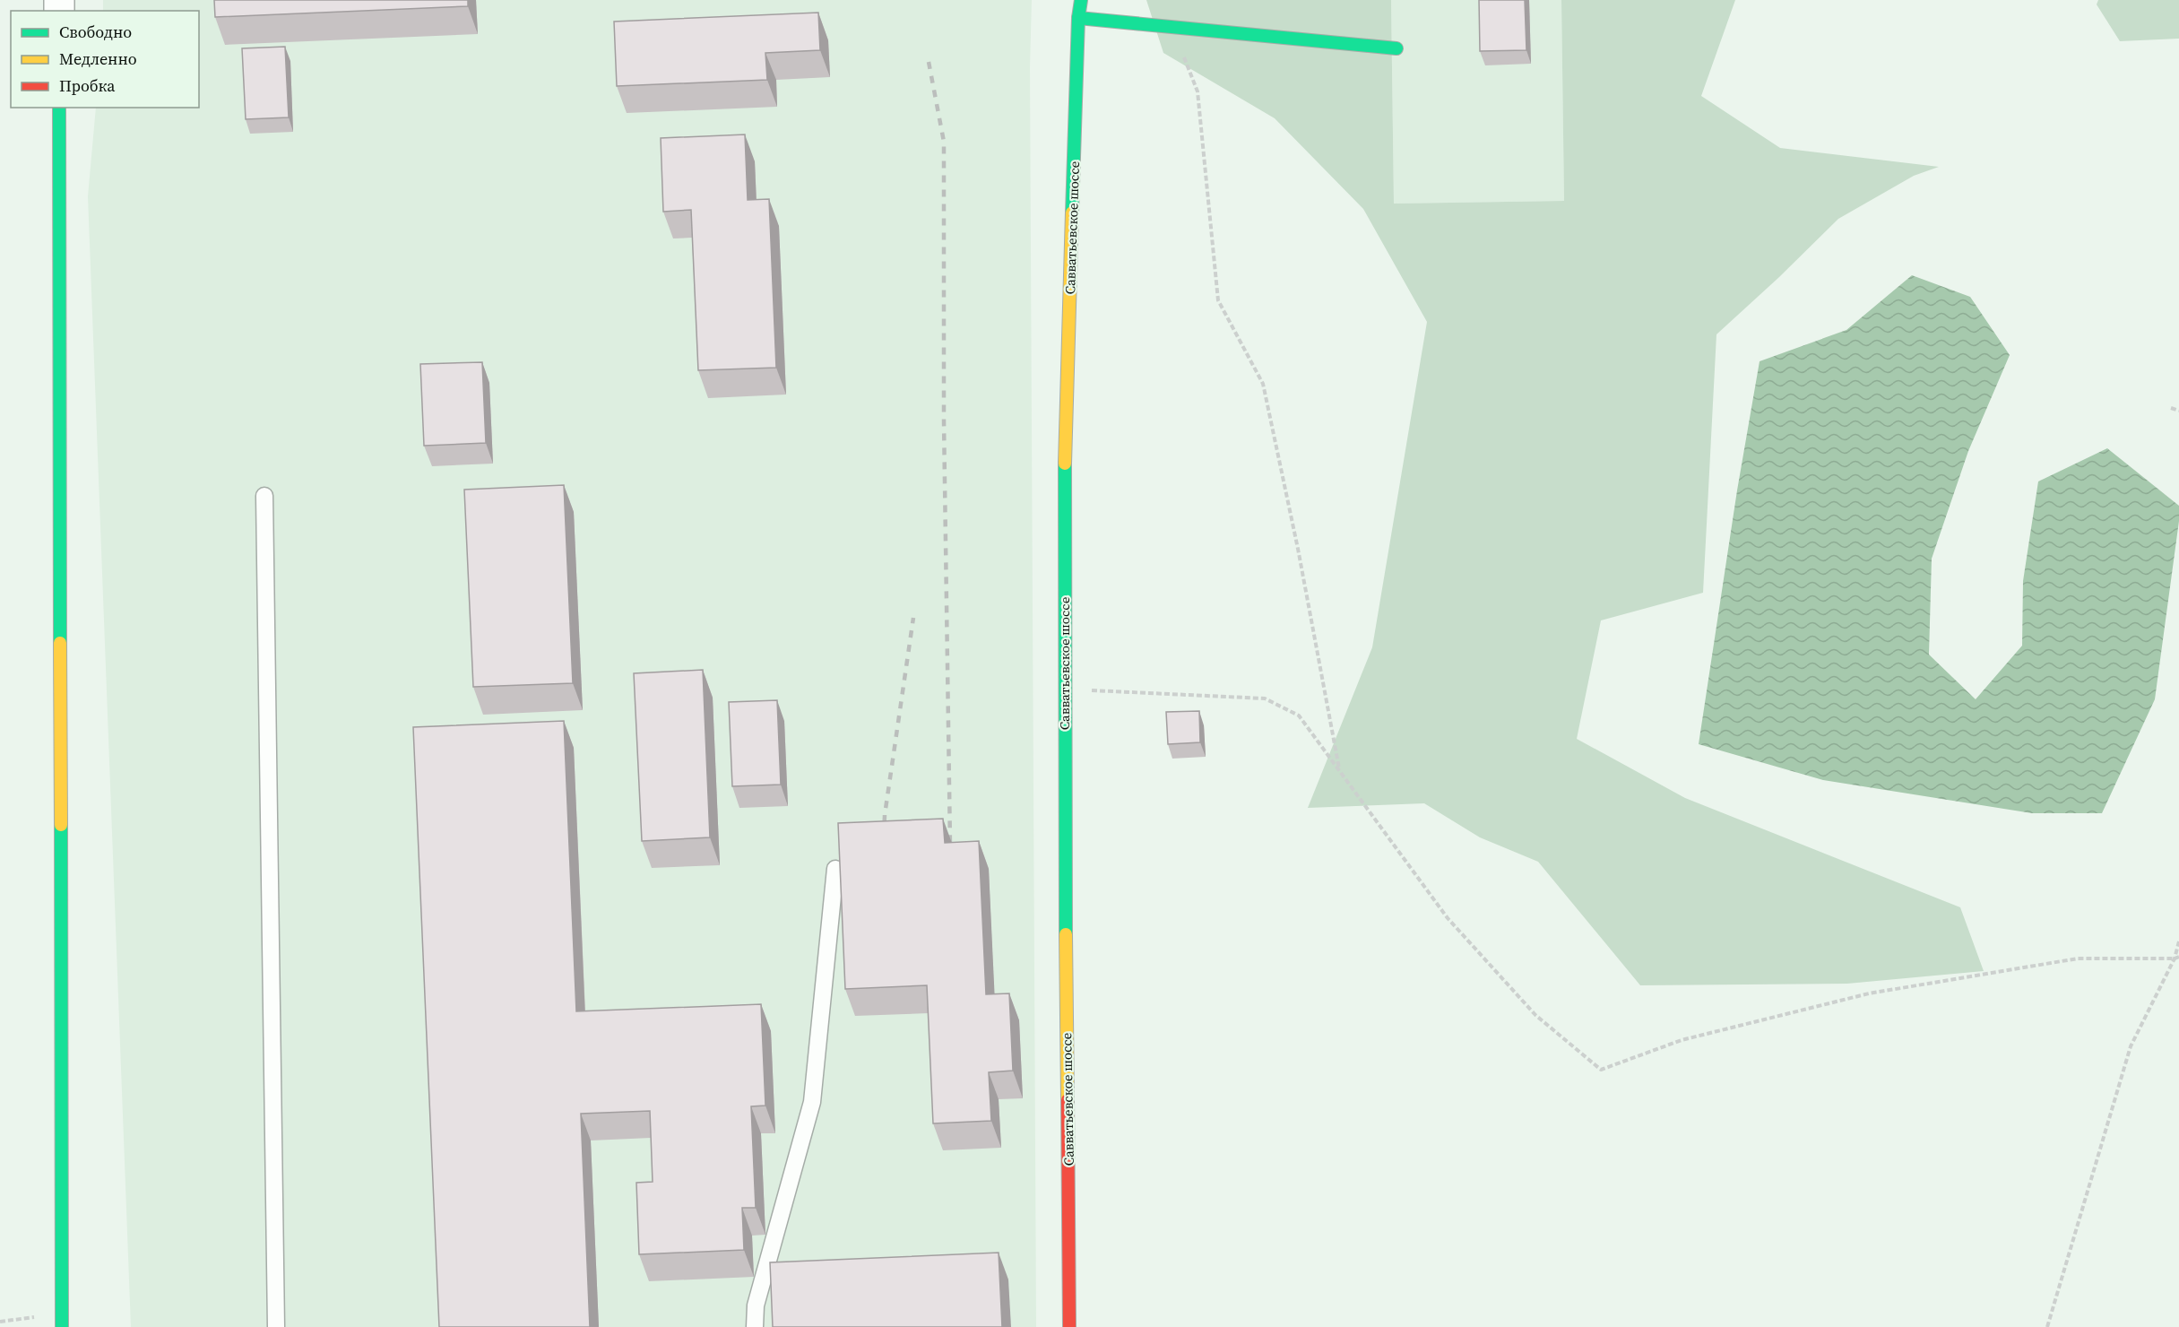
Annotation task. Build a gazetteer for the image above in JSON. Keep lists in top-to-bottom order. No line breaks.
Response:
{"streets":{"street":["Савватьевское шоссе"]},"legend":["Свободно","Медленно","Пробка"]}
